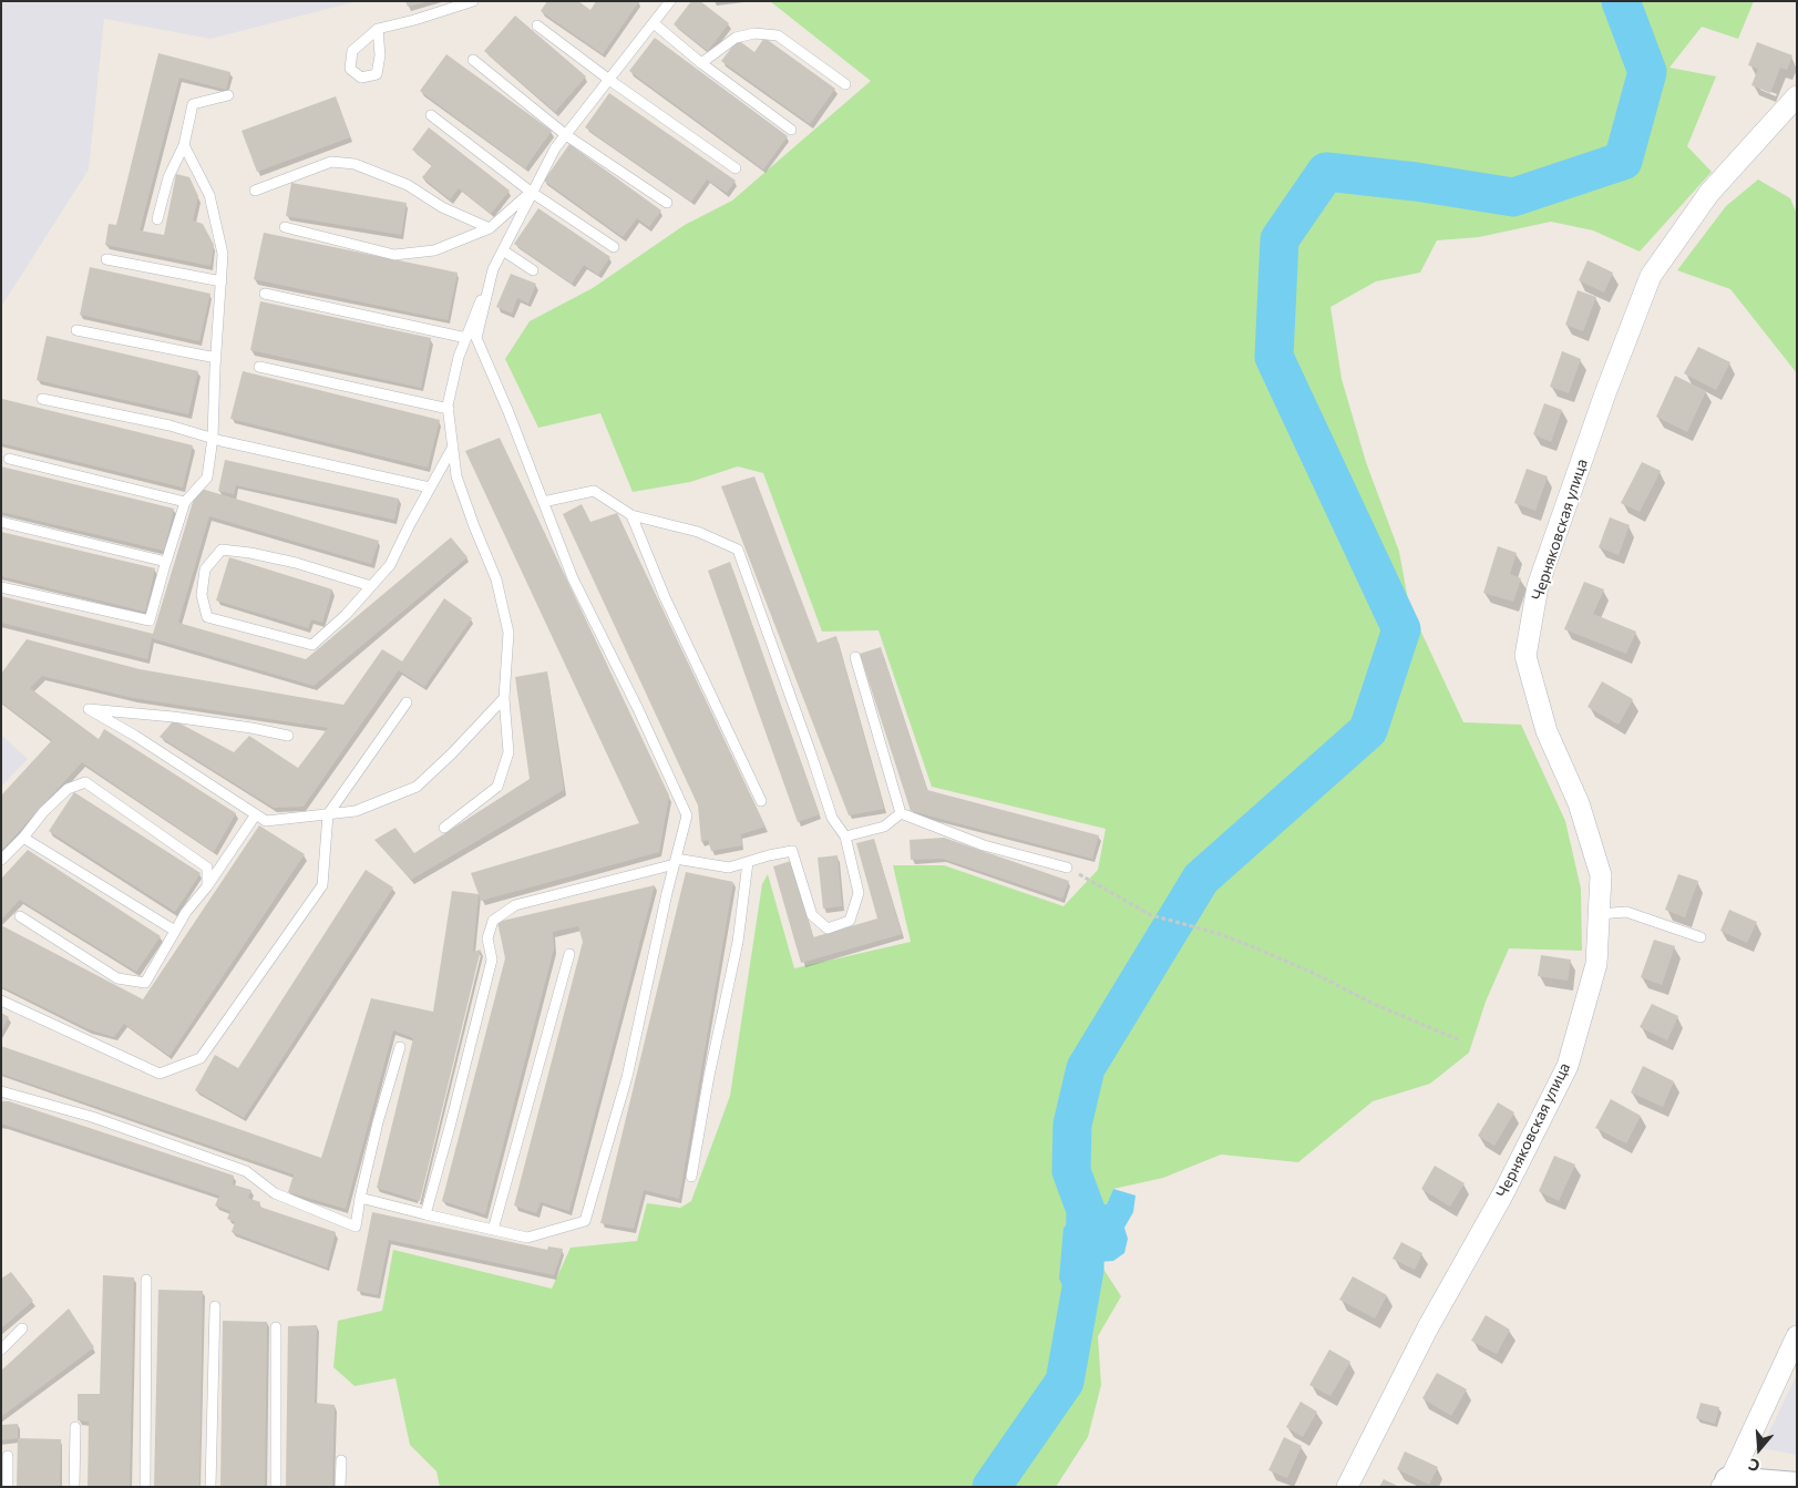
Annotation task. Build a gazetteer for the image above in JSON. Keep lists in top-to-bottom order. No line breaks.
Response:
{"streets":{"street":["Черняковская улица"]},"north":"bottom"}
